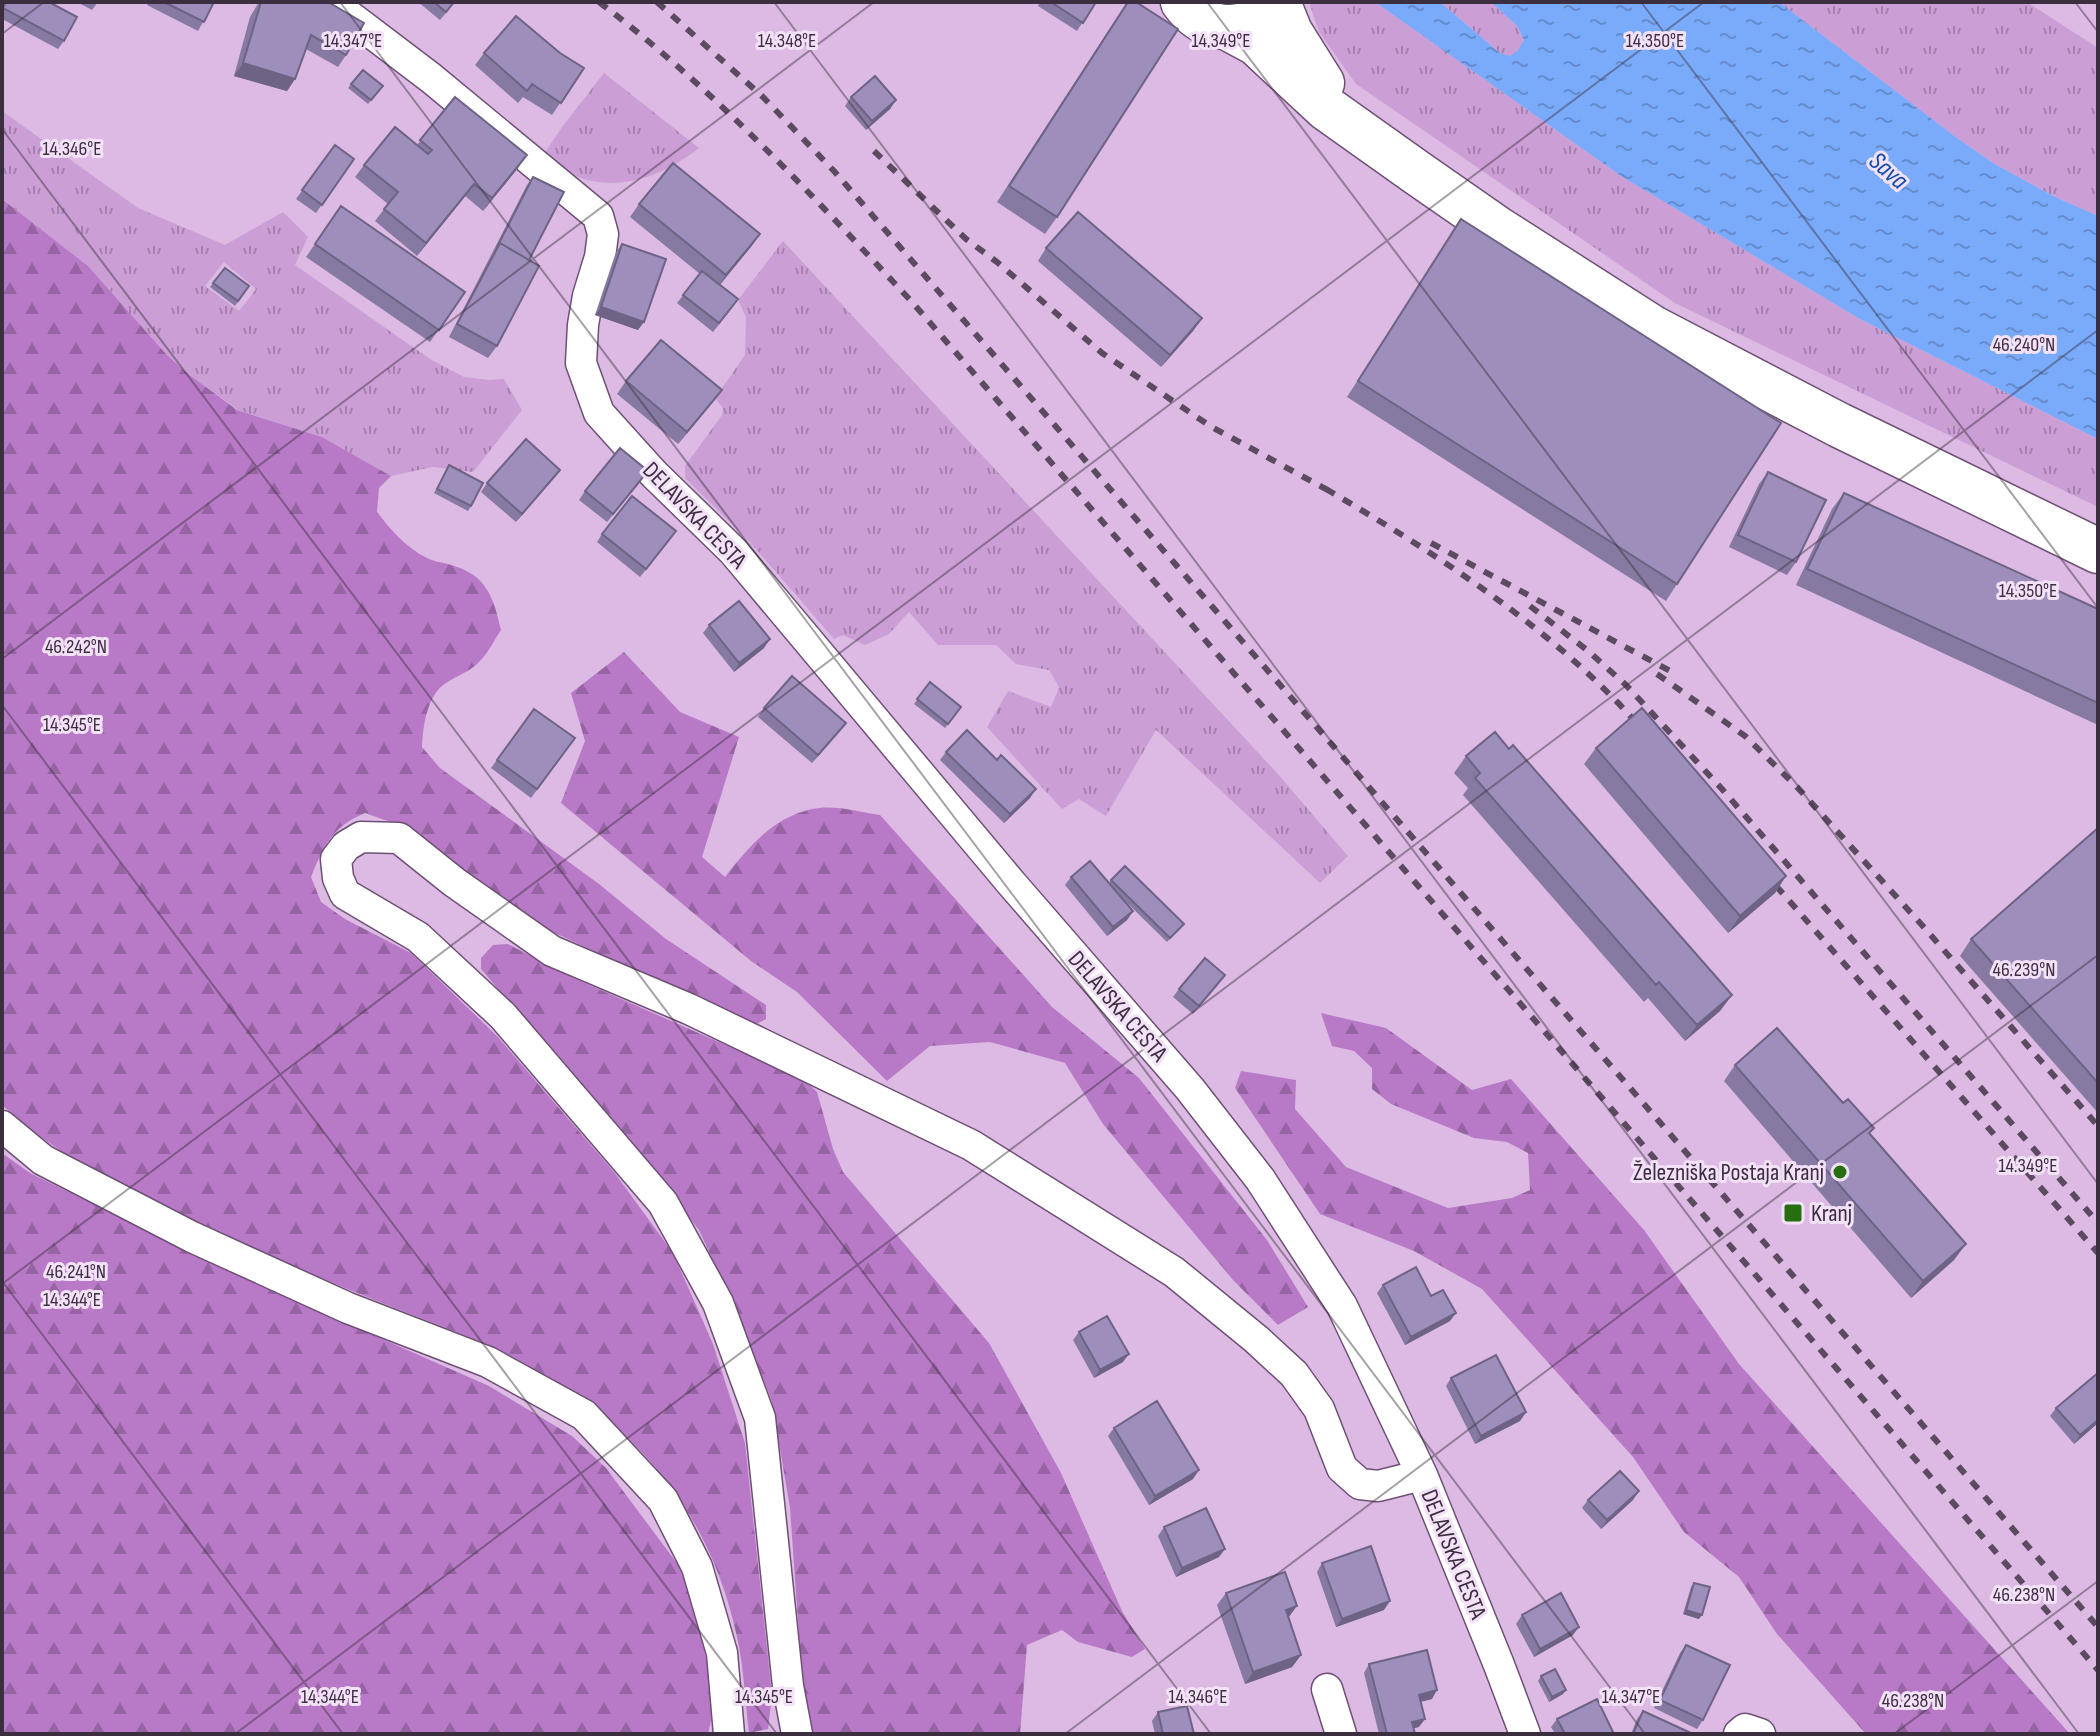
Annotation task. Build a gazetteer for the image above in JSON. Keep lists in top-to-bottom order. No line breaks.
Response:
{"streets":{"street":["DELAVSKA CESTA"]},"water":["Sava"],"places":{"other":["Železniška Postaja Kranj"],"transit":["Kranj"]},"coordinates":["14.347°E","14.348°E","14.349°E","14.350°E","14.346°E","46.240°N","46.242°N","14.345°E","46.239°N","46.241°N","14.344°E","46.238°N"]}
